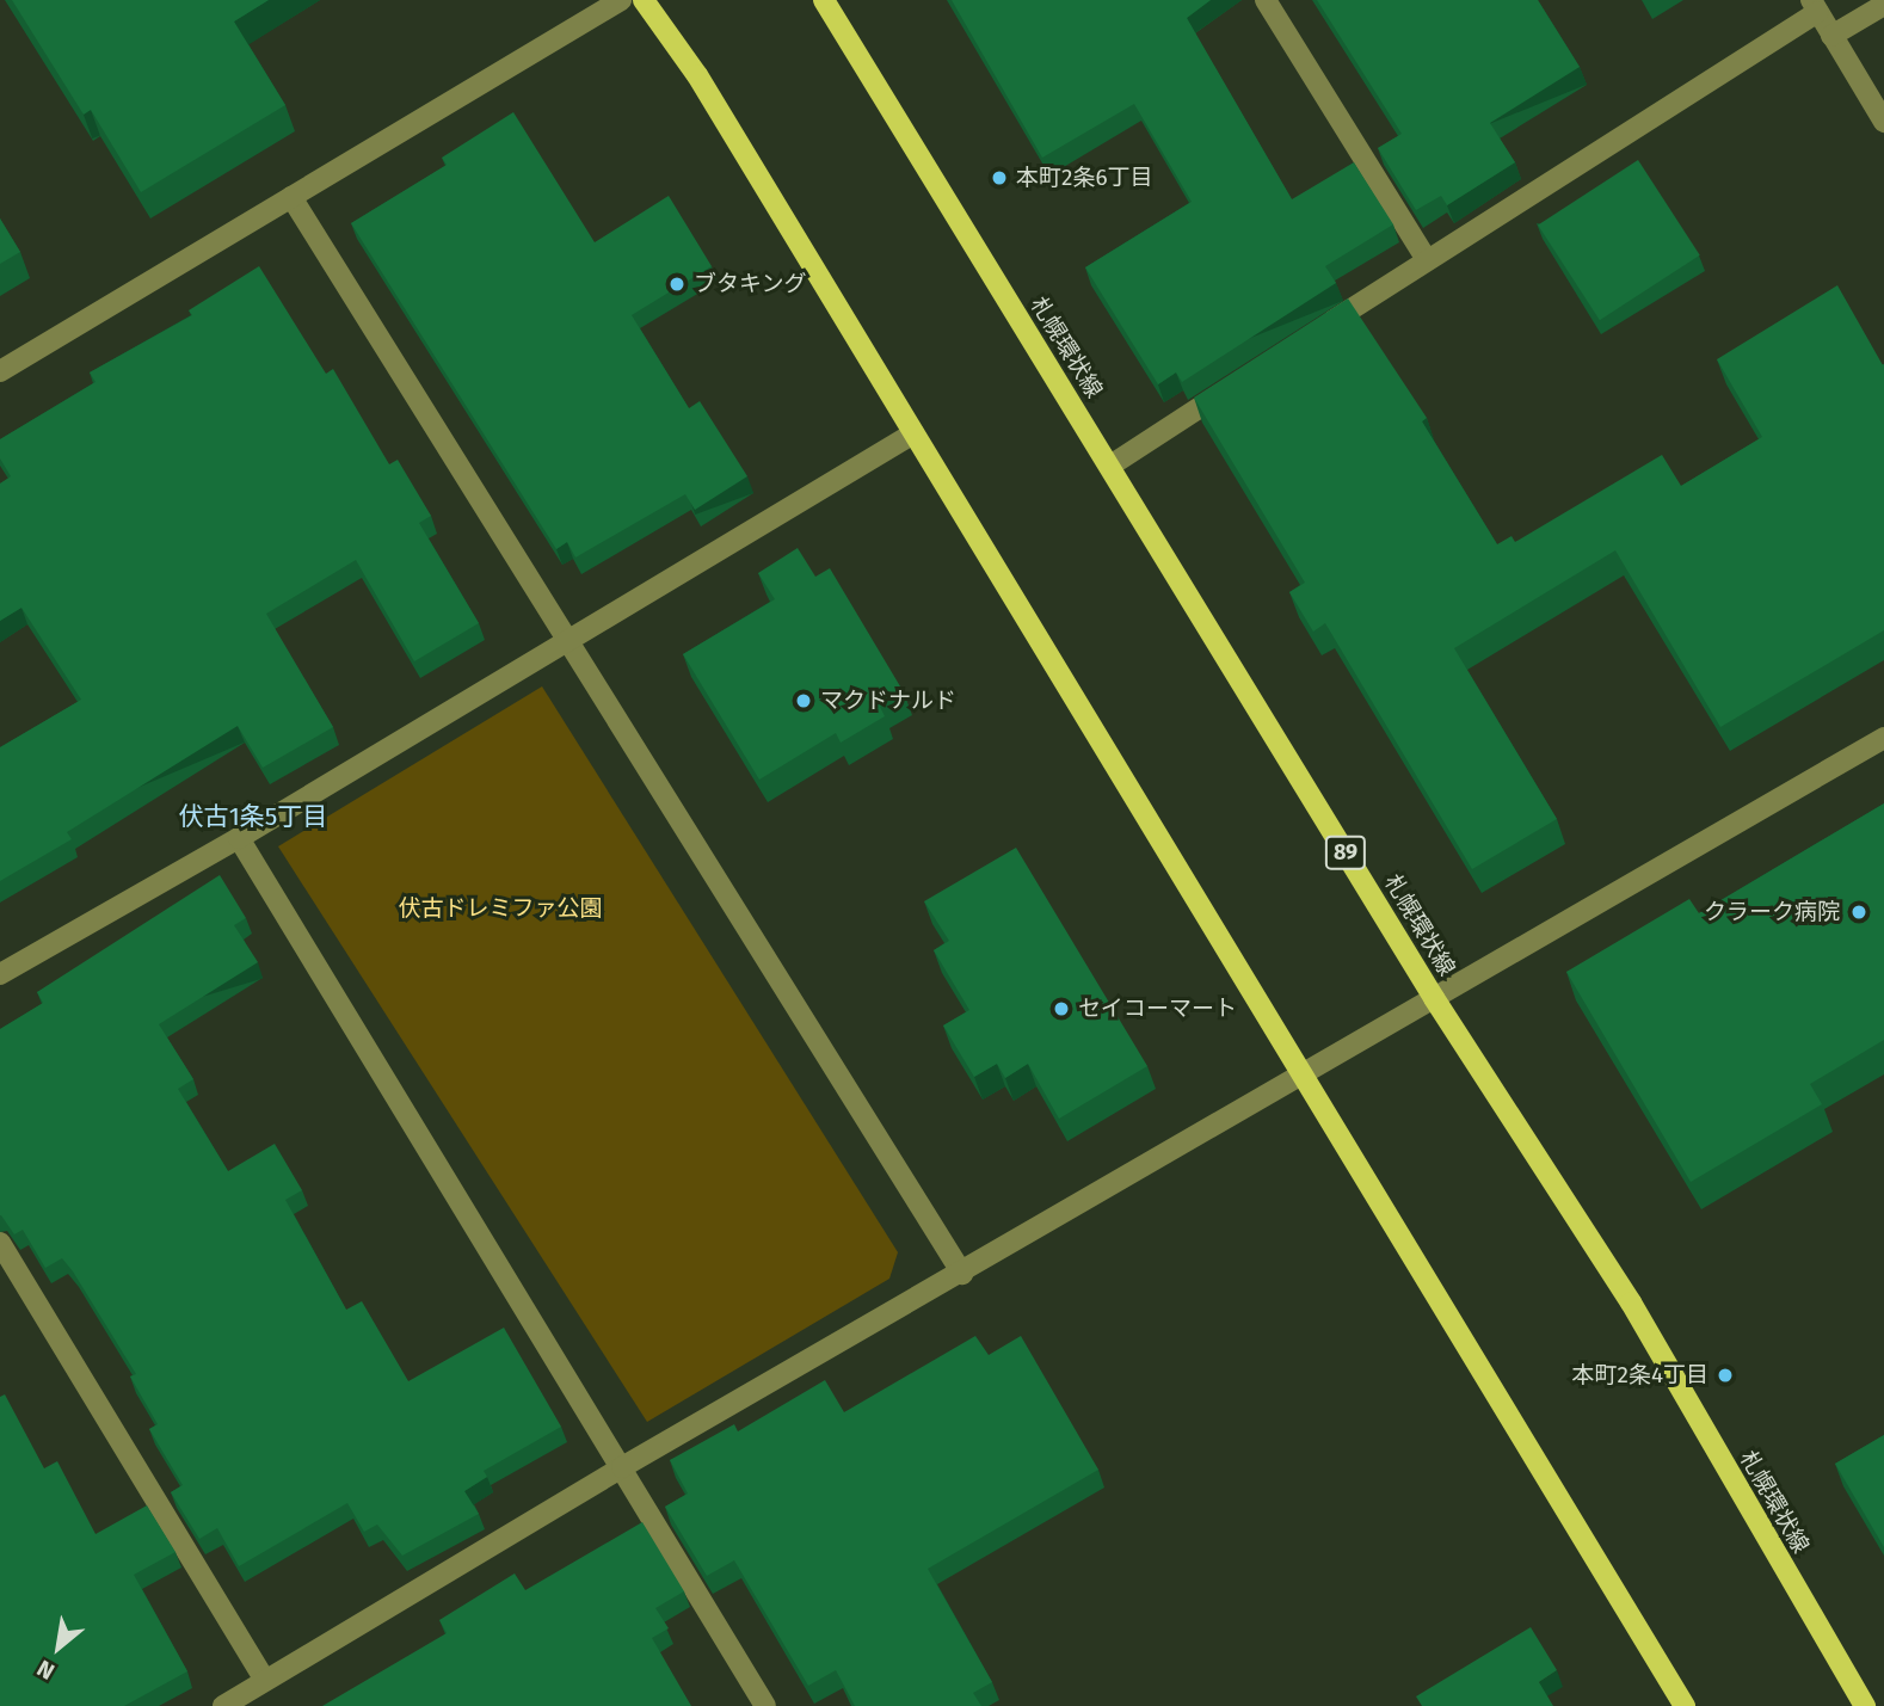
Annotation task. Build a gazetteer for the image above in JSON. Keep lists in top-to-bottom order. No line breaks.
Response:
{"streets":{"main road":["札幌環状線","89"]},"districts":["伏古1条5丁目"],"parks":["伏古ドレミファ公園"],"places":["本町2条6丁目","ブタキング","マクドナルド","クラーク病院","セイコーマート","本町2条4丁目"],"north":"bottom left"}
